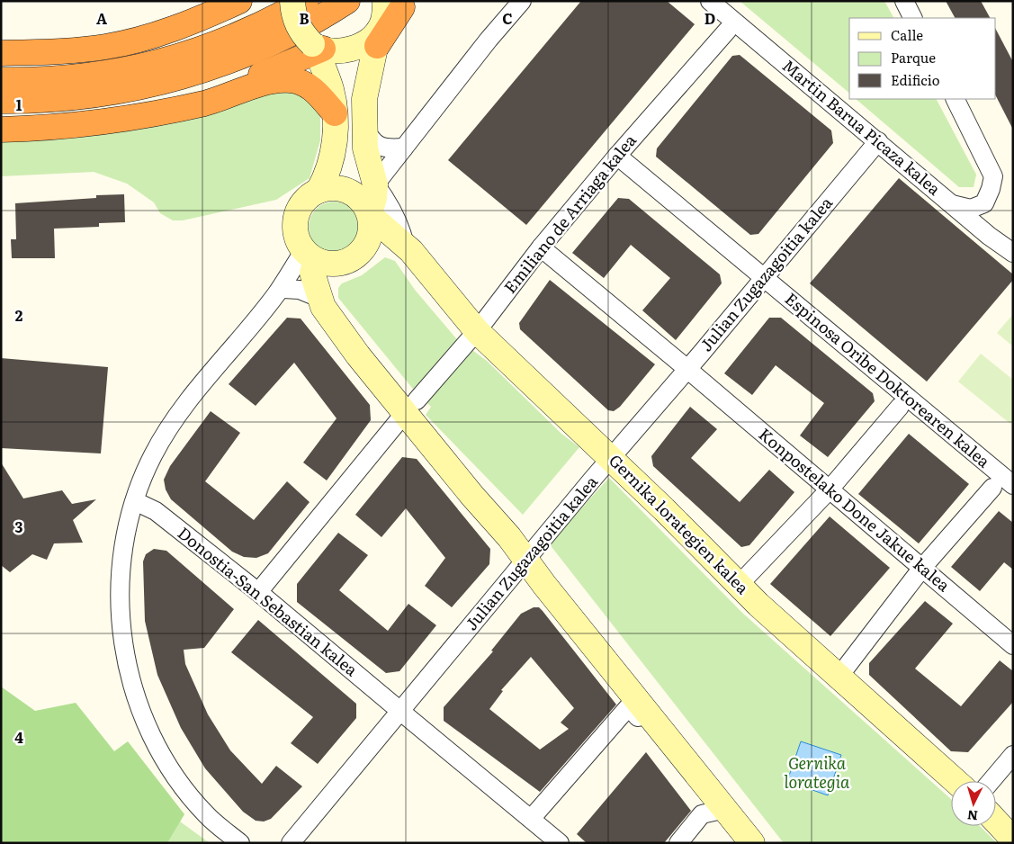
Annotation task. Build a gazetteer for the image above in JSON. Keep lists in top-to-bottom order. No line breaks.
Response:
{"streets":{"main road":["Gernika lorategien kalea"],"street":["Martin Barua Picaza kalea","Emiliano de Arriaga kalea","Julian Zugazagoitia kalea","Espinosa Oribe Doktorearen kalea","Konpostelako Done Jakue kalea","Donostia-San Sebastian kalea"]},"crossings":[["Martin Barua Picaza kalea","Julian Zugazagoitia kalea"],["Emiliano de Arriaga kalea","Espinosa Oribe Doktorearen kalea"],["Emiliano de Arriaga kalea","Konpostelako Done Jakue kalea"],["Emiliano de Arriaga kalea","Gernika lorategien kalea"],["Julian Zugazagoitia kalea","Espinosa Oribe Doktorearen kalea"],["Julian Zugazagoitia kalea","Gernika lorategien kalea"]],"parks":["Gernika lorategia"],"legend":["Calle","Parque","Edificio"],"north":"bottom","grid":{"columns":["A","B","C","D"],"rows":["1","2","3","4"]}}
